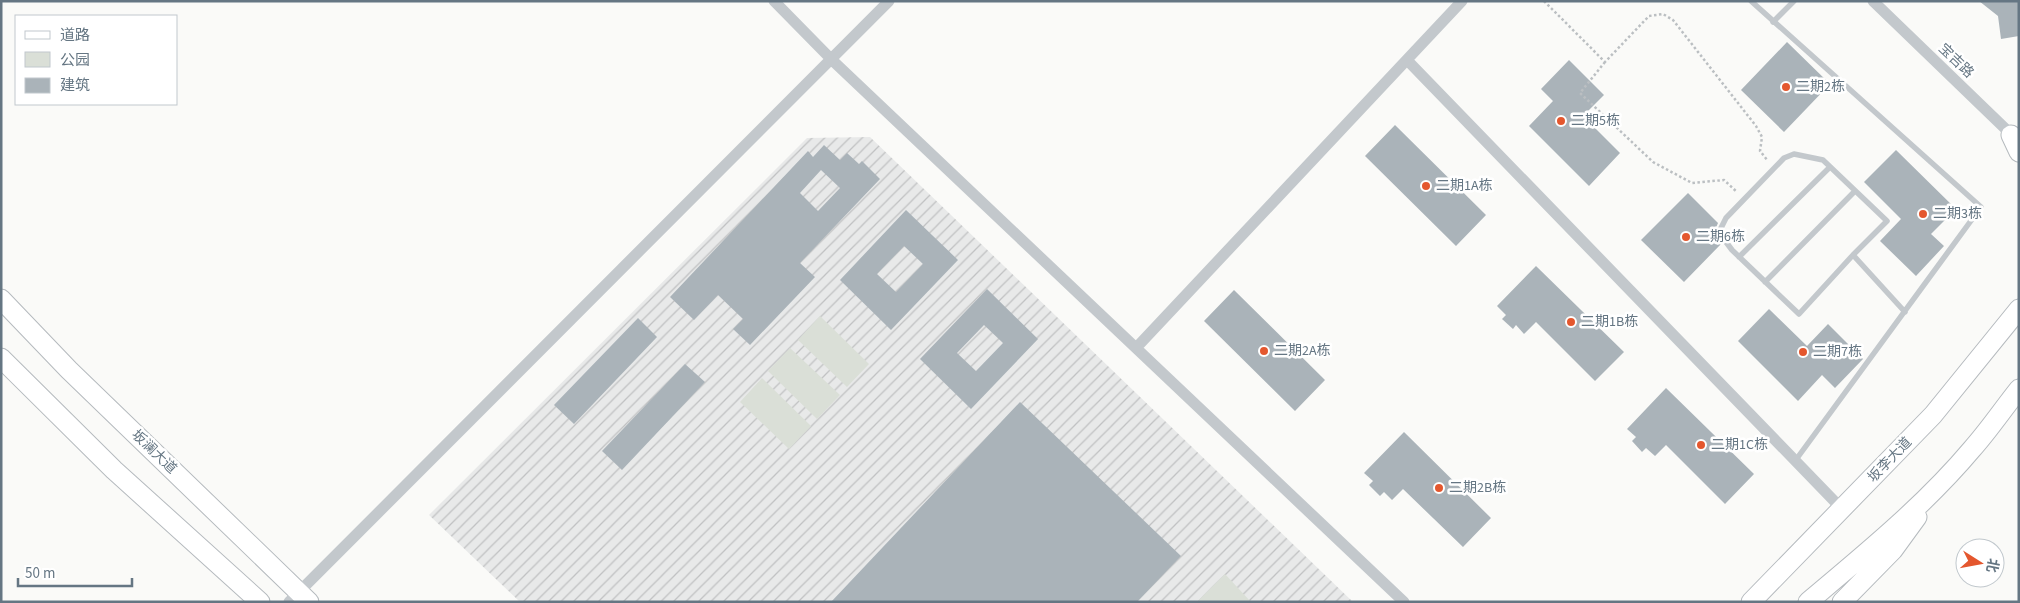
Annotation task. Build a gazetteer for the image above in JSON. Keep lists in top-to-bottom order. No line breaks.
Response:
{"streets":{"main road":["坂澜大道","坂李大道"],"street":["宝吉路"]},"places":["二期2栋","二期5栋","二期1A栋","二期3栋","二期6栋","二期1B栋","二期2A栋","二期7栋","二期1C栋","二期2B栋"],"legend":["道路","公园","建筑"],"scale_bar":"50 m","north":"right"}
